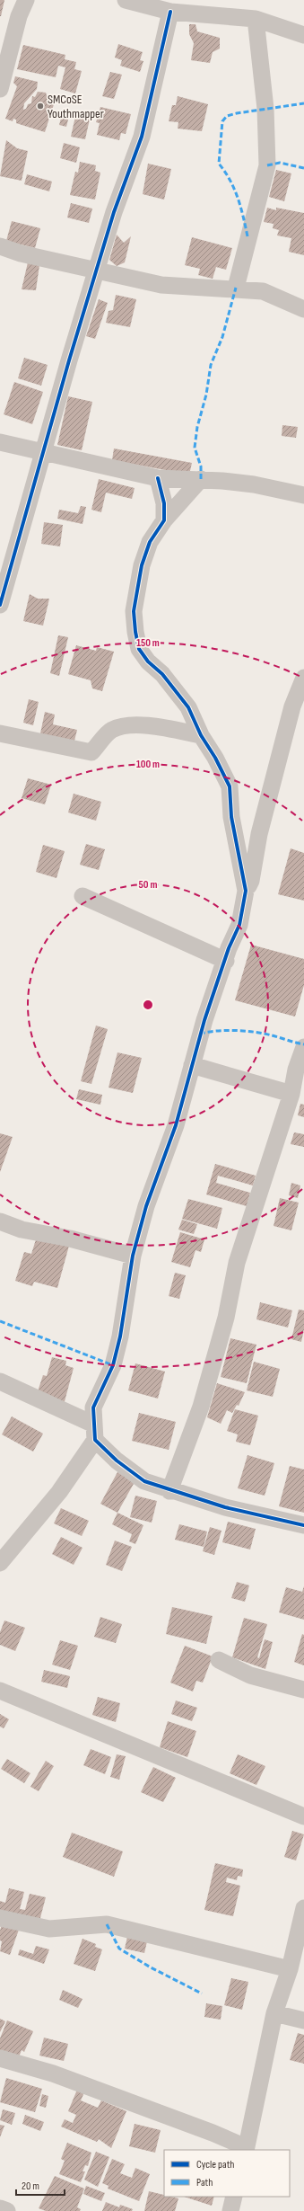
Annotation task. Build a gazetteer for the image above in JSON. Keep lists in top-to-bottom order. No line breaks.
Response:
{"places":["SMCoSE Youthmapper"],"legend":["Cycle path","Path"],"scale_bar":"20 m","rings":["150 m","100 m","50 m"]}
